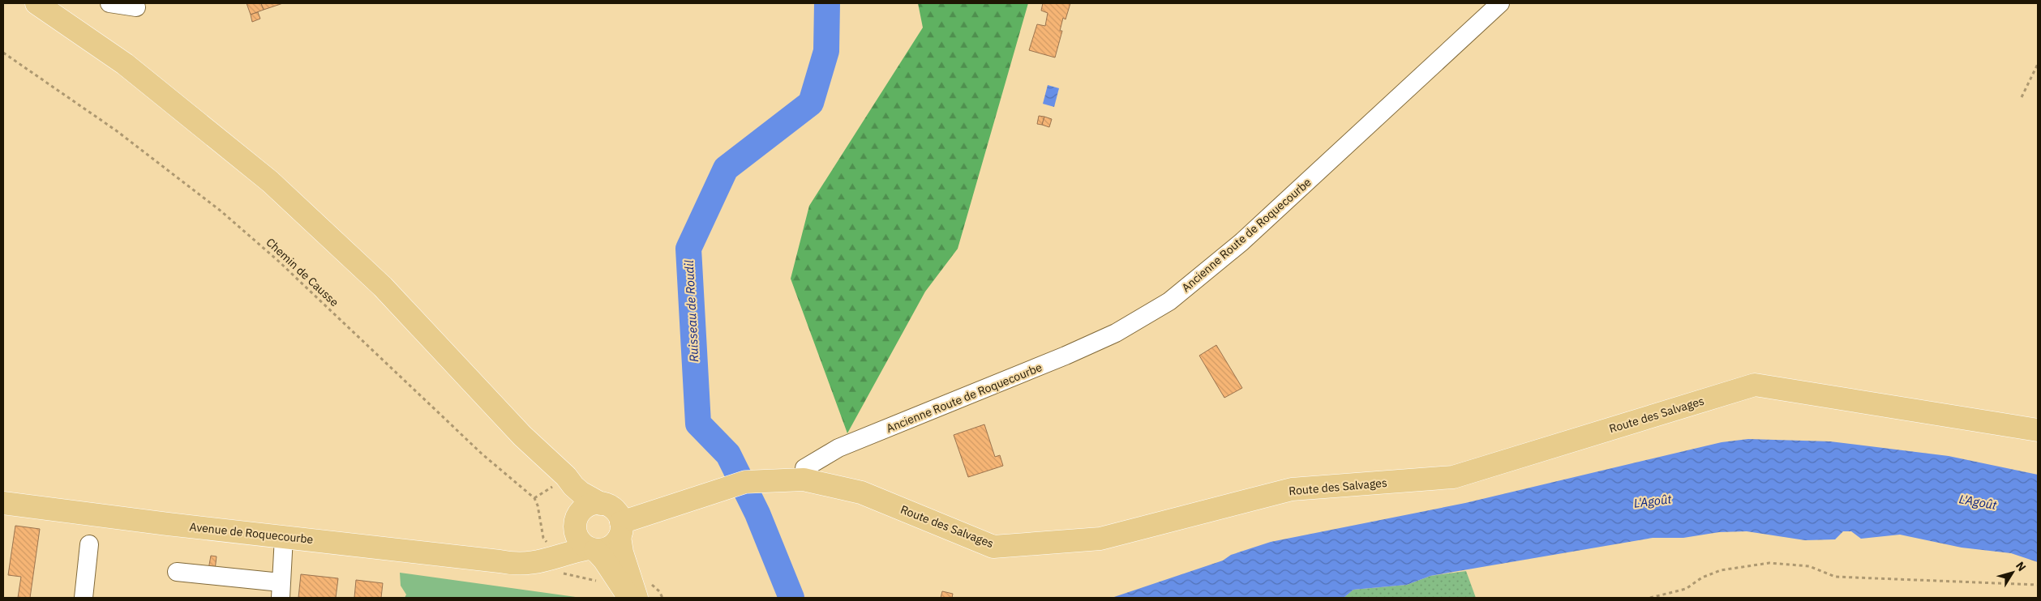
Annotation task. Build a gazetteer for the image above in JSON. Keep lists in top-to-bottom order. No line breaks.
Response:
{"streets":{"main road":["Route des Salvages","Avenue de Roquecourbe"],"street":["Ancienne Route de Roquecourbe"],"path":["Chemin de Causse"]},"crossings":[["Ancienne Route de Roquecourbe","Route des Salvages"],["Route des Salvages","Avenue de Roquecourbe"]],"water":["Ruisseau de Roudil","L'Agoût"],"north":"top right"}
